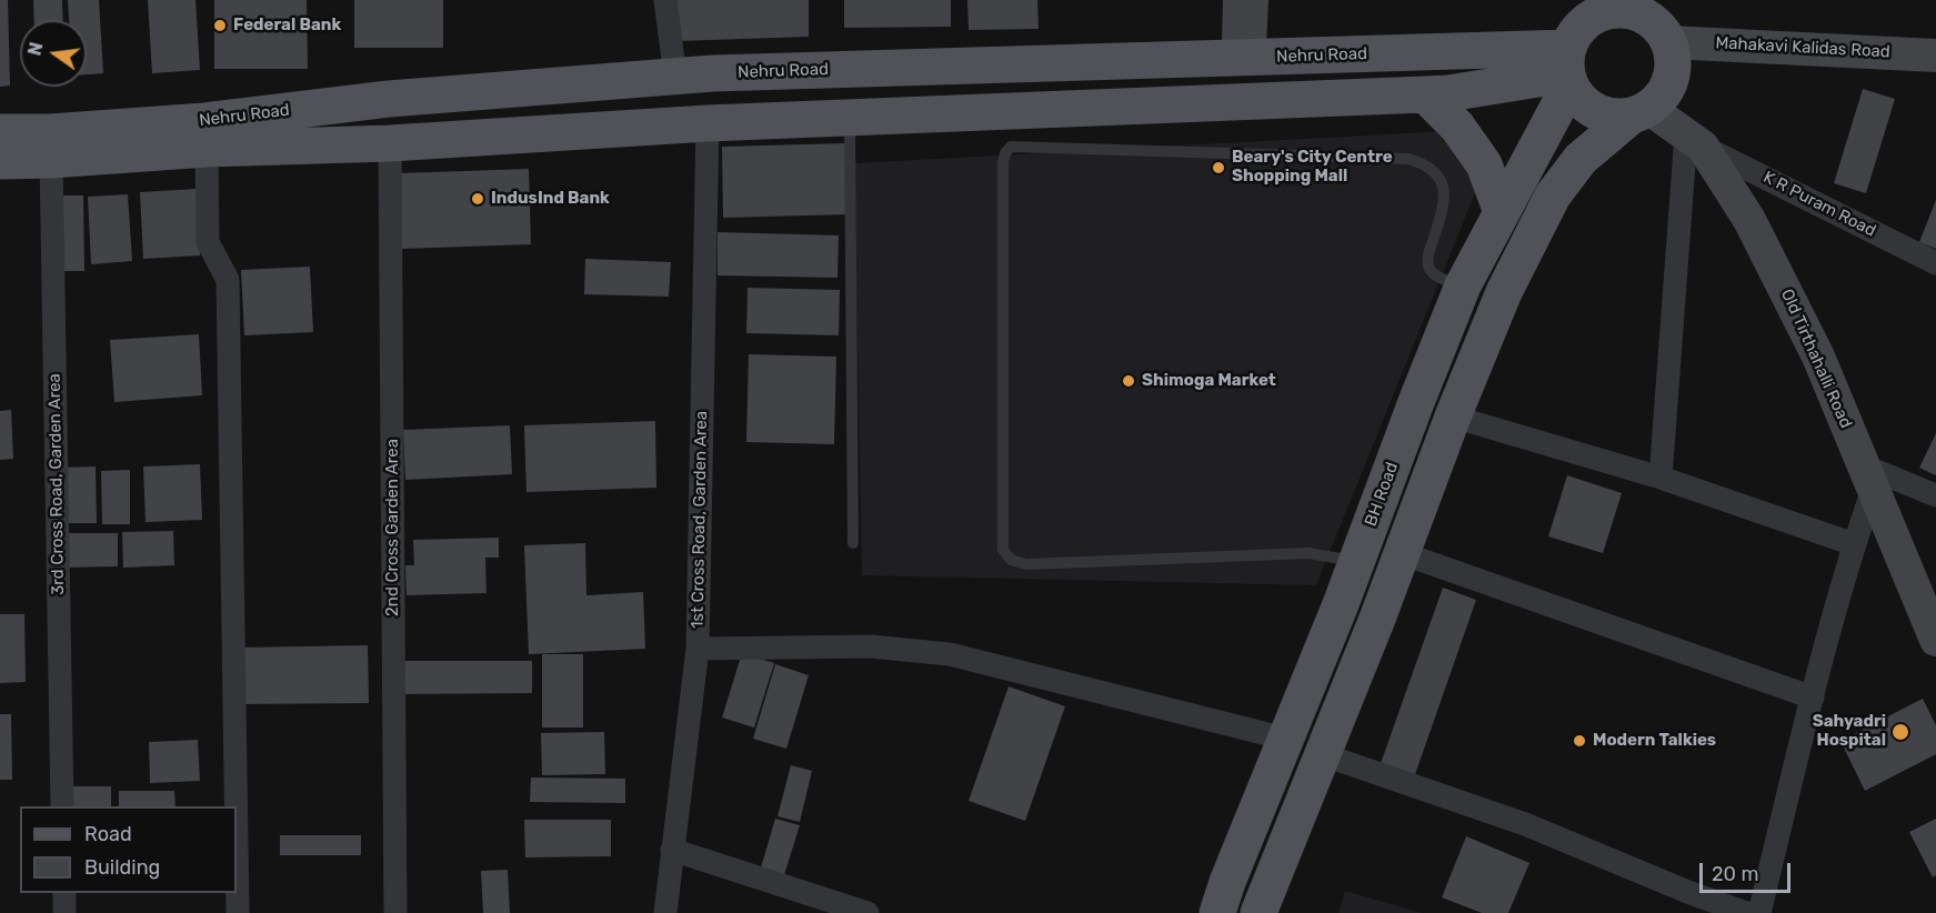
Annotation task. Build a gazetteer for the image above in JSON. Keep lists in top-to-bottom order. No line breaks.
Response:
{"streets":{"main road":["Mahakavi Kalidas Road","Nehru Road","Old Tirthahalli Road","BH Road"],"street":["K R Puram Road","3rd Cross Road, Garden Area","1st Cross Road, Garden Area","2nd Cross Garden Area"]},"crossings":[["Mahakavi Kalidas Road","Nehru Road"],["Mahakavi Kalidas Road","Old Tirthahalli Road"],["Mahakavi Kalidas Road","BH Road"],["Nehru Road","Old Tirthahalli Road"],["Nehru Road","3rd Cross Road, Garden Area"],["Nehru Road","BH Road"],["Nehru Road","1st Cross Road, Garden Area"],["Nehru Road","2nd Cross Garden Area"],["K R Puram Road","Old Tirthahalli Road"],["Old Tirthahalli Road","BH Road"]],"places":["Federal Bank","Beary's City Centre Shopping Mall","IndusInd Bank","Shimoga Market","Sahyadri Hospital","Modern Talkies"],"legend":["Road","Building"],"scale_bar":"20 m","north":"left"}
